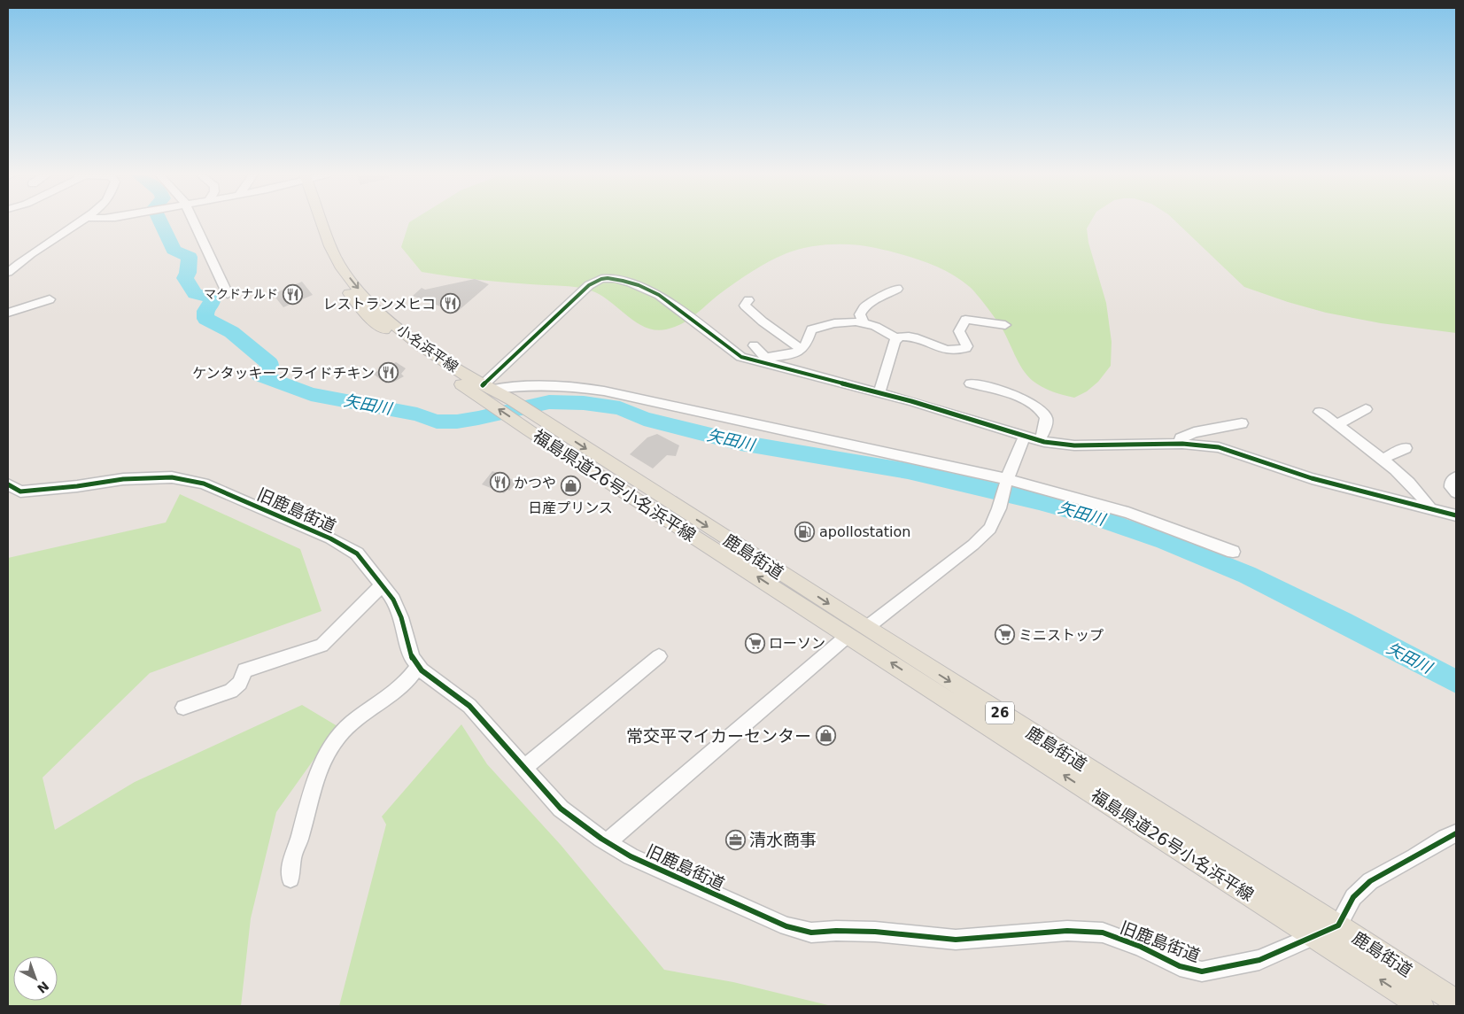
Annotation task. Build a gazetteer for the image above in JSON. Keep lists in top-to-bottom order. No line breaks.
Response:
{"streets":{"main road":["小名浜平線","福島県道26号小名浜平線","鹿島街道","26"],"street":["旧鹿島街道"]},"crossings":[["小名浜平線","福島県道26号小名浜平線"],["小名浜平線","鹿島街道"],["福島県道26号小名浜平線","旧鹿島街道"],["福島県道26号小名浜平線","鹿島街道"],["旧鹿島街道","鹿島街道"]],"one_way":["福島県道26号小名浜平線","鹿島街道"],"water":["矢田川"],"places":{"restaurant":["マクドナルド","レストランメヒコ","ケンタッキーフライドチキン","かつや"],"shop":["日産プリンス","常交平マイカーセンター"],"fuel station":["apollostation"],"supermarket":["ミニストップ","ローソン"],"office":["清水商事"]},"north":"bottom right"}
